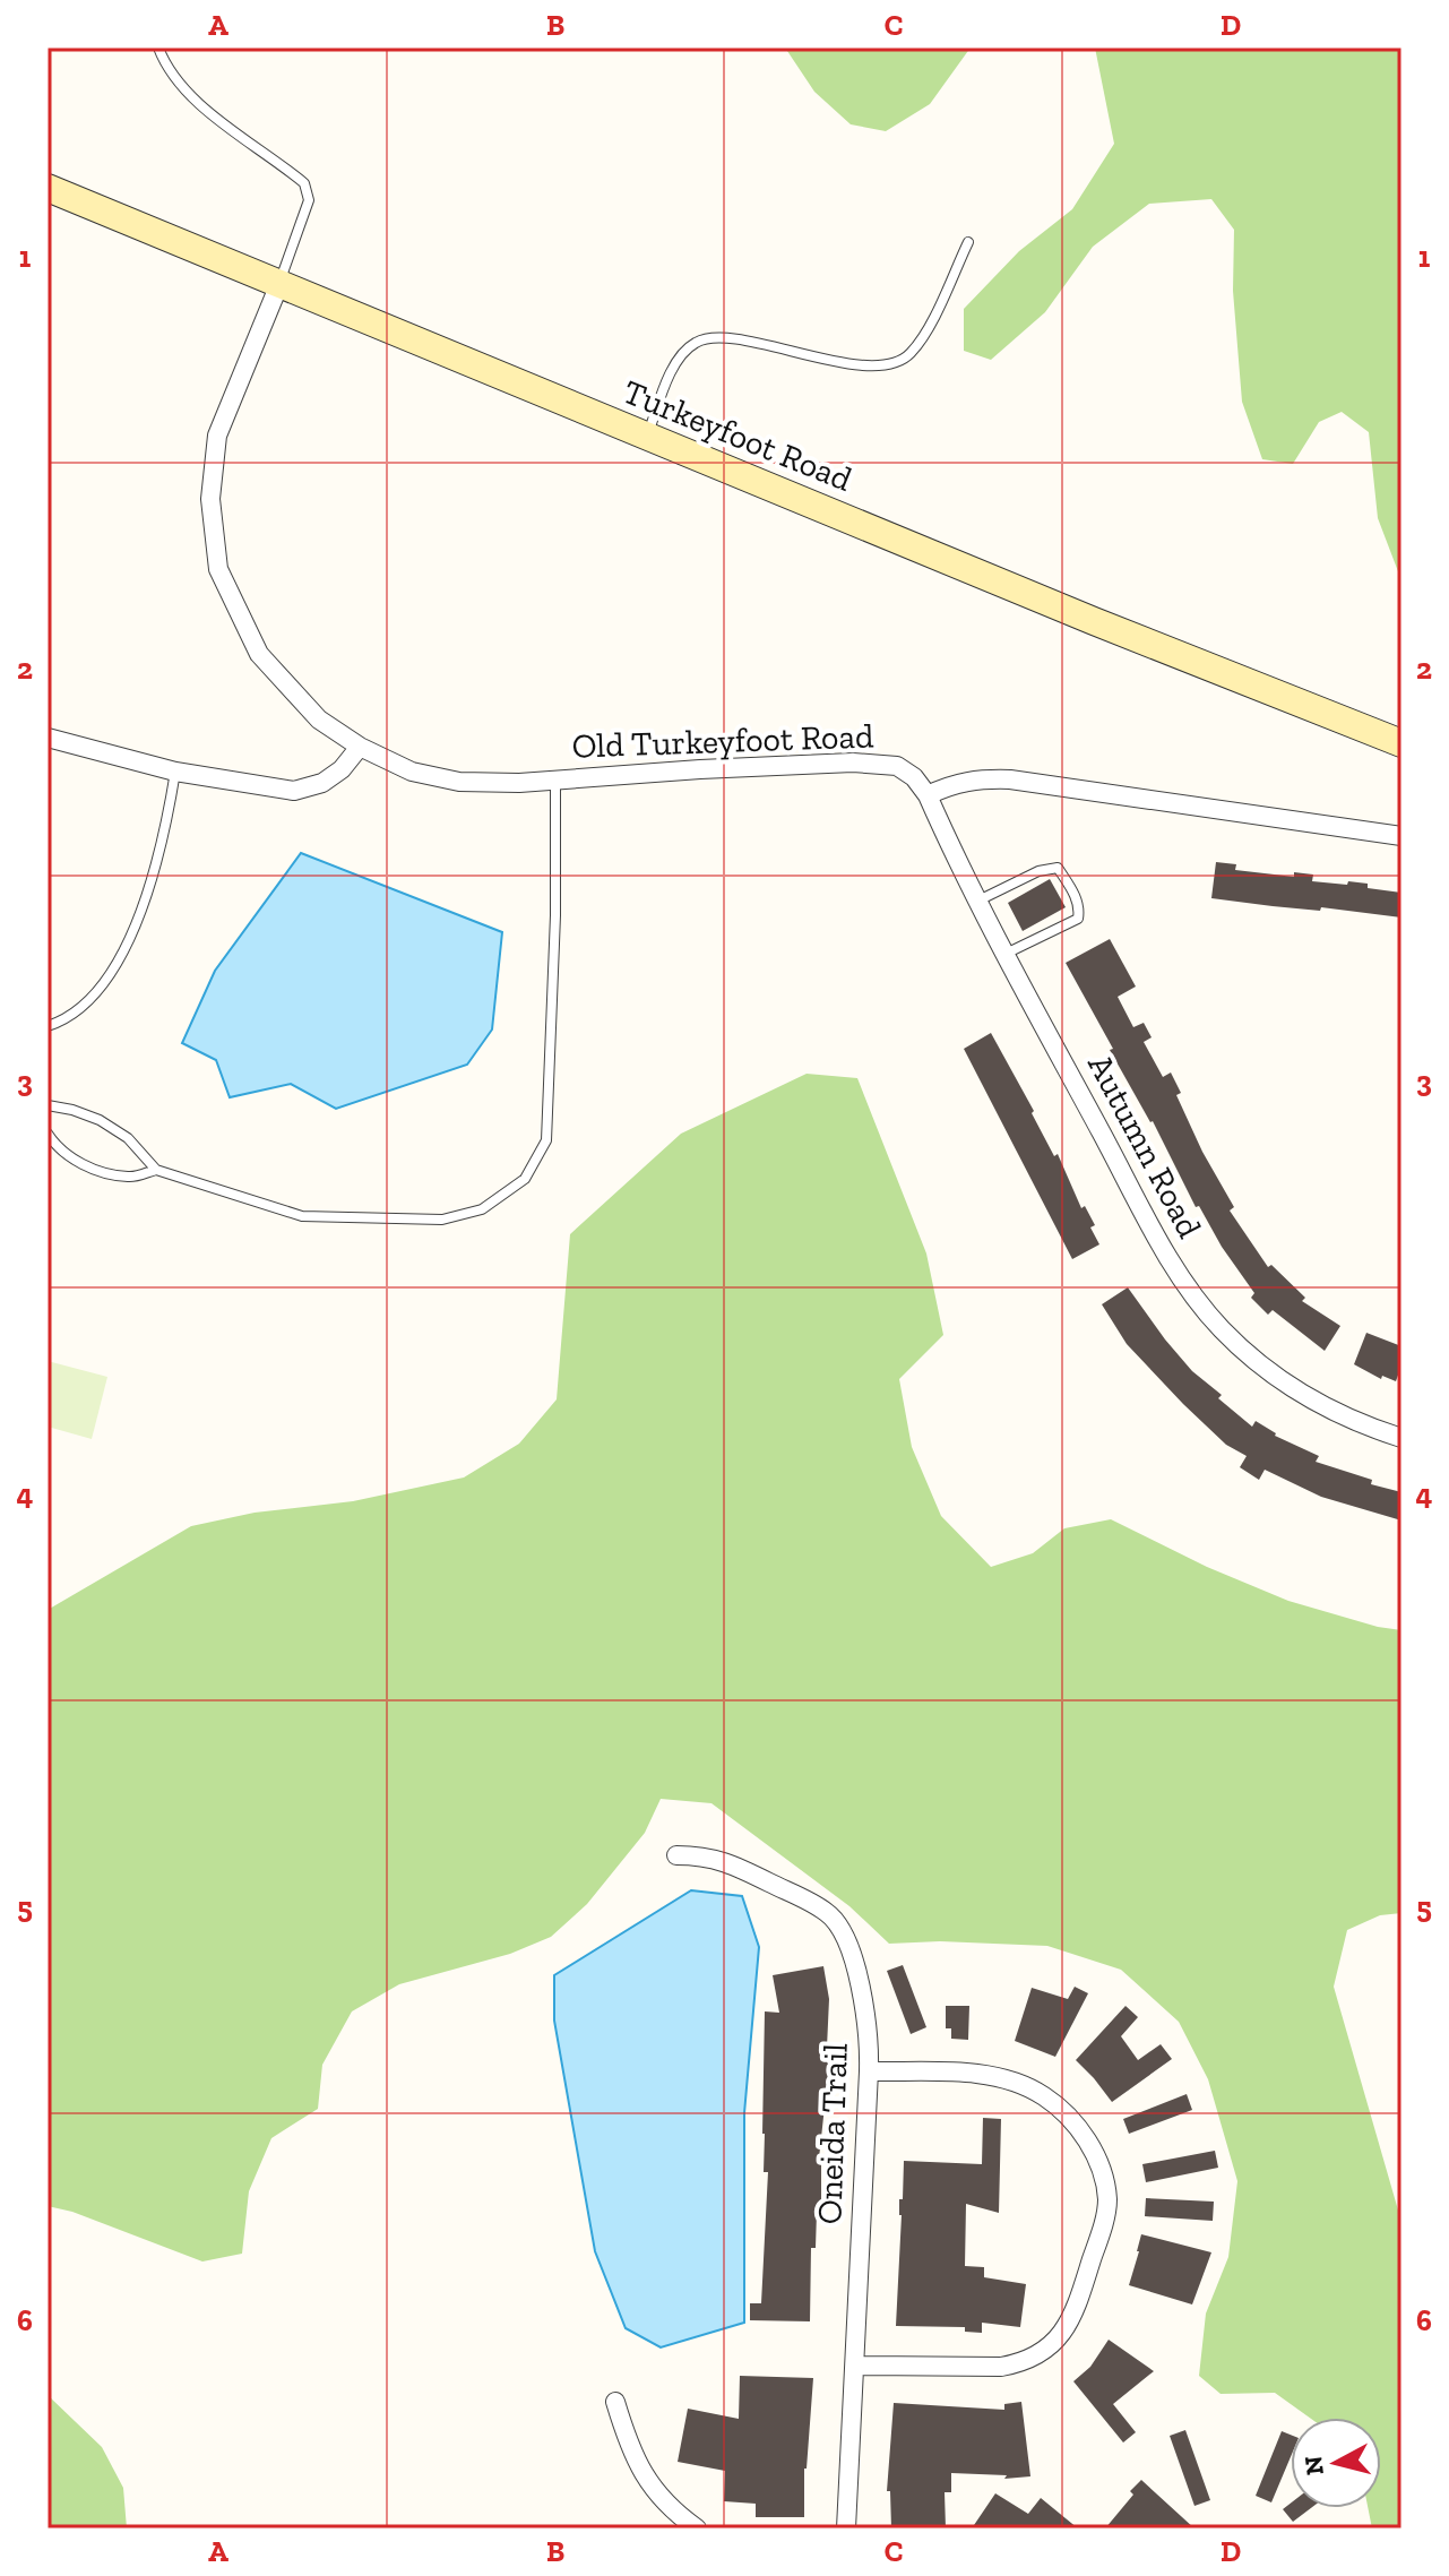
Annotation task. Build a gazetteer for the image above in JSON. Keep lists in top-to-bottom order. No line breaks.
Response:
{"streets":{"main road":["Turkeyfoot Road"],"street":["Old Turkeyfoot Road","Autumn Road","Oneida Trail"]},"crossings":[["Turkeyfoot Road","Old Turkeyfoot Road"],["Old Turkeyfoot Road","Autumn Road"]],"north":"left","grid":{"columns":["A","B","C","D"],"rows":["1","2","3","4","5","6"]}}
